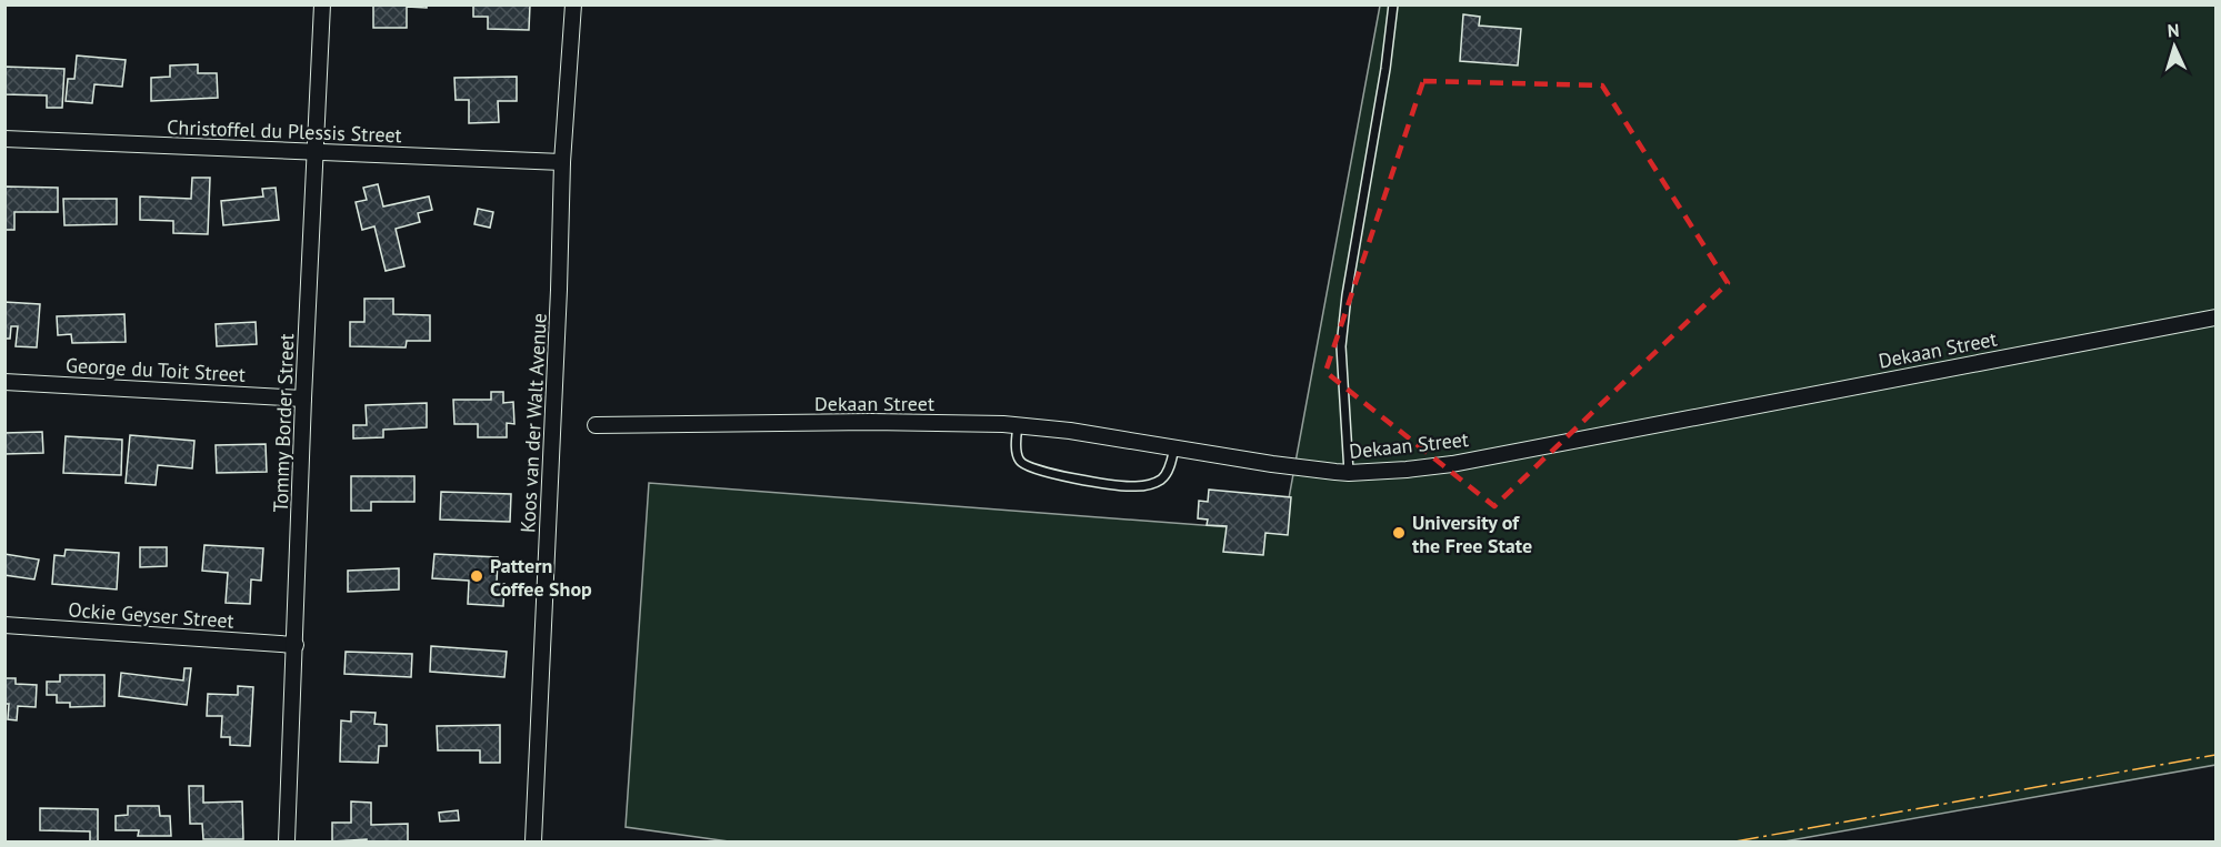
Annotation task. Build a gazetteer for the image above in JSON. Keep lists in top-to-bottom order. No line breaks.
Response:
{"streets":{"street":["Christoffel du Plessis Street","Dekaan Street","George du Toit Street","Tommy Border Street","Koos van der Walt Avenue","Ockie Geyser Street"]},"crossings":[["Christoffel du Plessis Street","Tommy Border Street"],["Christoffel du Plessis Street","Koos van der Walt Avenue"],["George du Toit Street","Tommy Border Street"],["Tommy Border Street","Ockie Geyser Street"]],"places":["University of the Free State","Pattern Coffee Shop"],"north":"top"}
